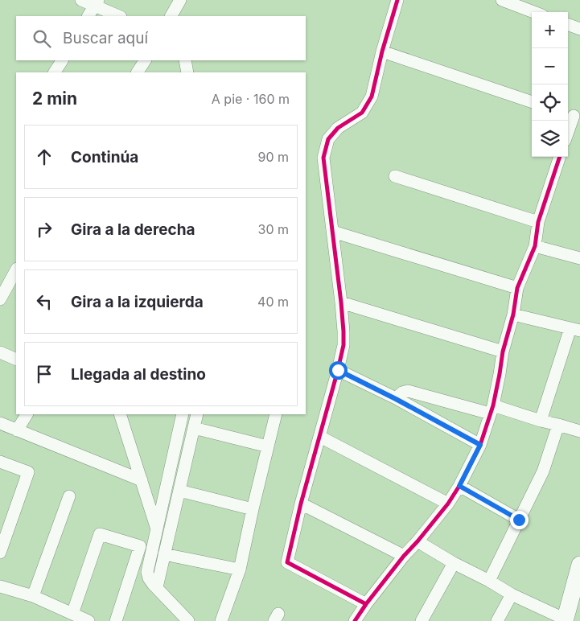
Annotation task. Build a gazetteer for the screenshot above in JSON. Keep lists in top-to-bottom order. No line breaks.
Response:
{"page":{"map_buttons":["+","−"],"search":"Buscar aquí","heading":["2 min","A pie · 160 m"],"list":[["Continúa","90 m"],["Gira a la derecha","30 m"],["Gira a la izquierda","40 m"],"Llegada al destino"]}}
